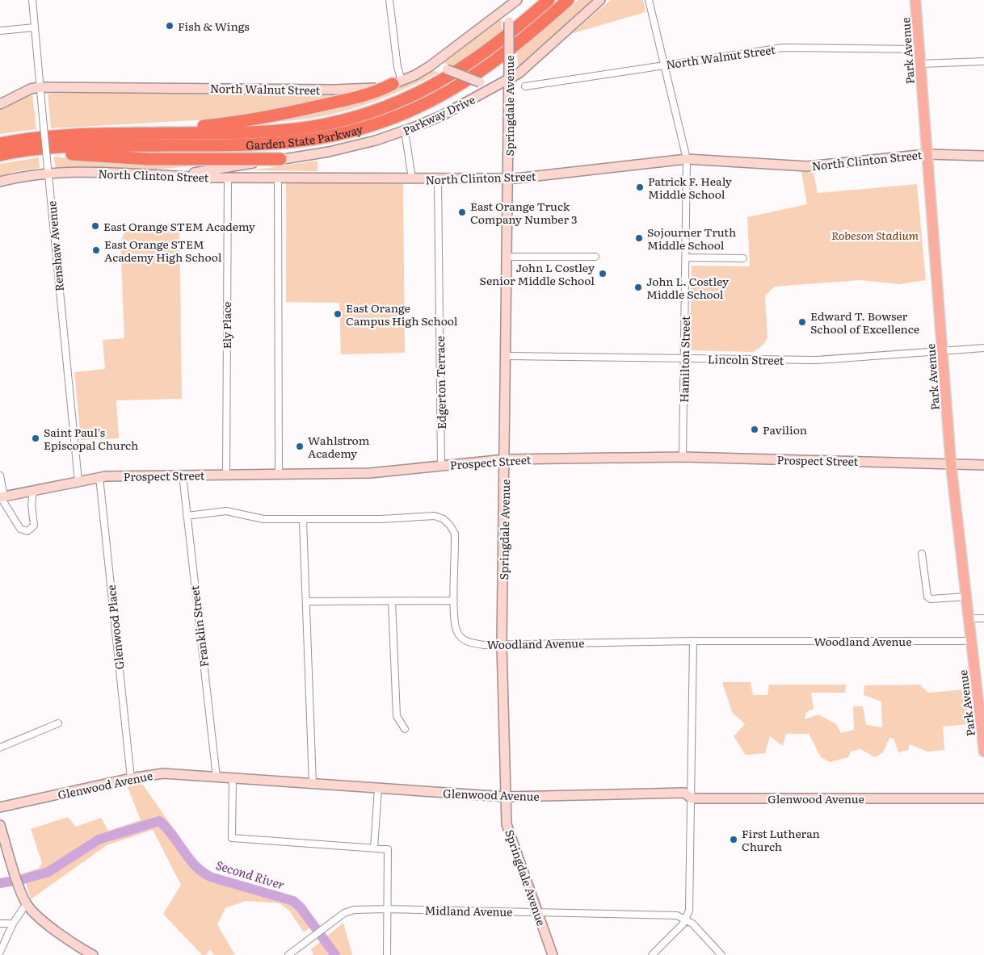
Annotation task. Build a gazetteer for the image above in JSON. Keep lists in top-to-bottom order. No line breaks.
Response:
{"streets":{"highway":["Garden State Parkway"],"main road":["Park Avenue"],"street":["North Walnut Street","Springdale Avenue","Parkway Drive","North Clinton Street","Renshaw Avenue","Ely Place","Hamilton Street","Lincoln Street","Edgerton Terrace","Prospect Street","Franklin Street","Glenwood Place","Woodland Avenue","Glenwood Avenue","Midland Avenue"]},"crossings":[["Park Avenue","North Walnut Street"],["Park Avenue","North Clinton Street"],["Park Avenue","Lincoln Street"],["Park Avenue","Prospect Street"],["Park Avenue","Woodland Avenue"],["North Walnut Street","Springdale Avenue"],["North Walnut Street","Renshaw Avenue"],["North Walnut Street","Hamilton Street"],["Springdale Avenue","Parkway Drive"],["Springdale Avenue","North Clinton Street"],["Springdale Avenue","Lincoln Street"],["Springdale Avenue","Prospect Street"],["Springdale Avenue","Woodland Avenue"],["Springdale Avenue","Glenwood Avenue"],["Springdale Avenue","Midland Avenue"],["Parkway Drive","North Clinton Street"],["North Clinton Street","Renshaw Avenue"],["North Clinton Street","Ely Place"],["North Clinton Street","Hamilton Street"],["North Clinton Street","Edgerton Terrace"],["Renshaw Avenue","Prospect Street"],["Ely Place","Prospect Street"],["Hamilton Street","Lincoln Street"],["Hamilton Street","Prospect Street"],["Edgerton Terrace","Prospect Street"],["Prospect Street","Franklin Street"],["Prospect Street","Glenwood Place"],["Franklin Street","Woodland Avenue"],["Franklin Street","Glenwood Avenue"],["Glenwood Place","Glenwood Avenue"]],"water":["Second River"],"parks":["Robeson Stadium"],"places":["Fish & Wings","Patrick F. Healy Middle School","East Orange Truck Company Number 3","East Orange STEM Academy","Sojourner Truth Middle School","East Orange STEM Academy High School","John L Costley Senior Middle School","John L. Costley Middle School","East Orange Campus High School","Edward T. Bowser School of Excellence","Pavilion","Saint Paul's Episcopal Church","Wahlstrom Academy","First Lutheran Church"]}
